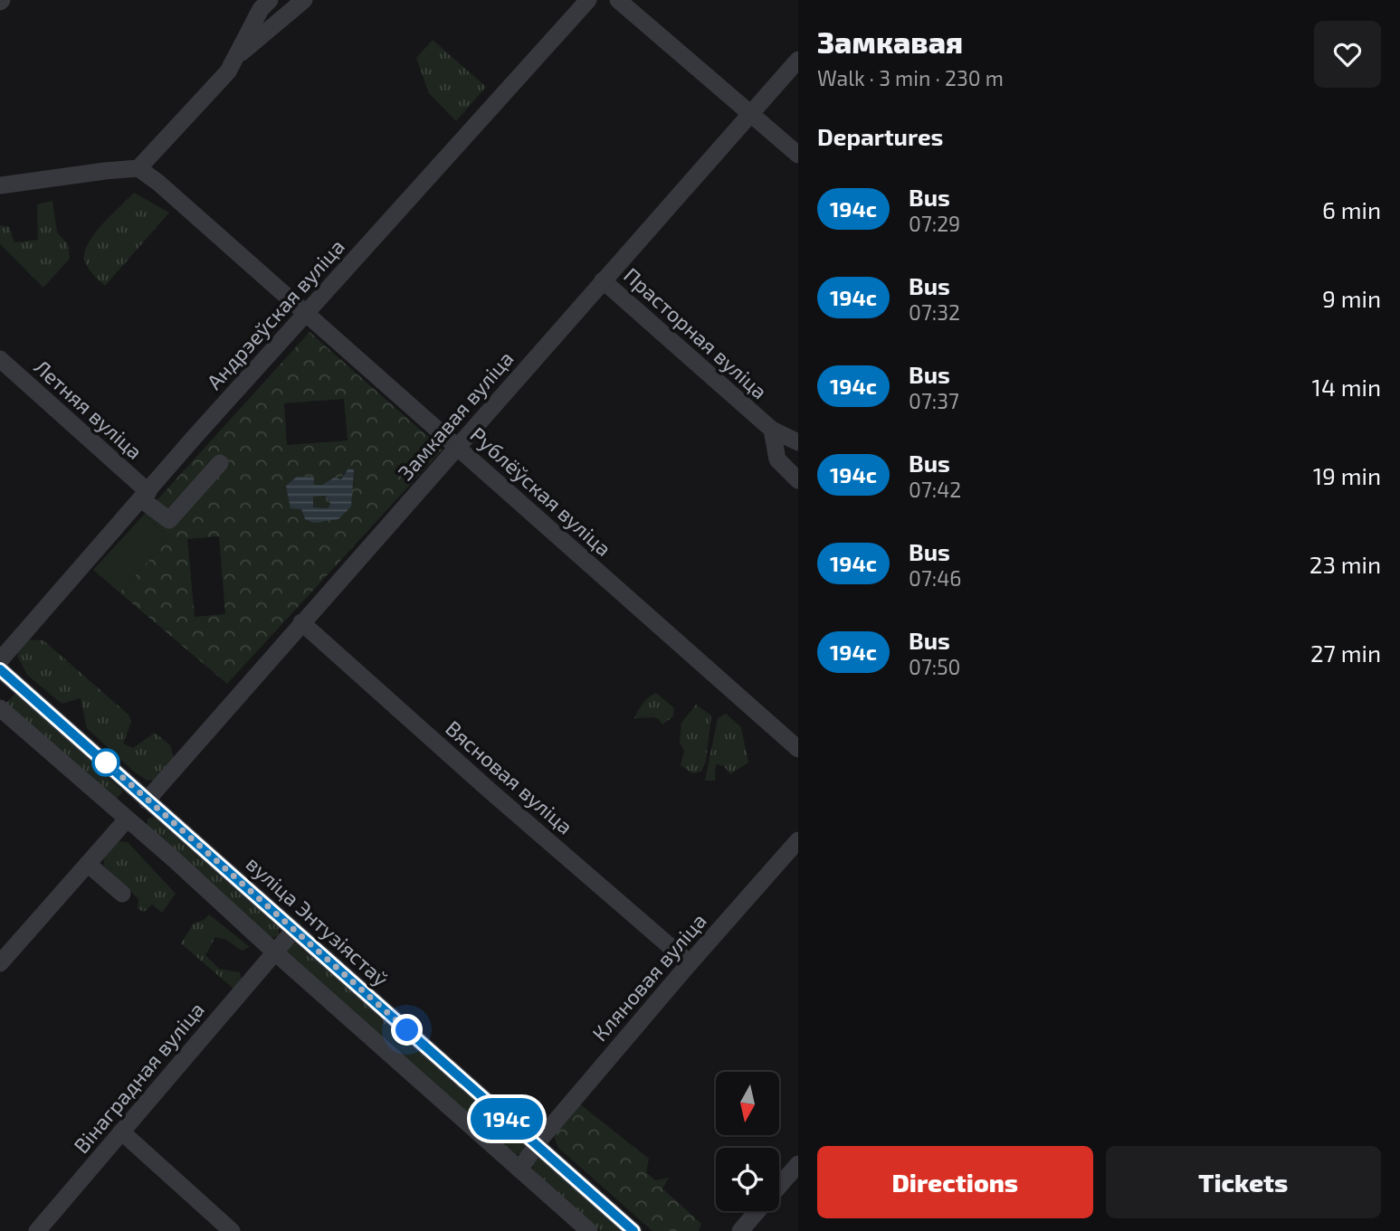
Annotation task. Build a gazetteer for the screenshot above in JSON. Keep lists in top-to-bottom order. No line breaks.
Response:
{"streets":{"street":["Андрэеўская вуліца","Прасторная вуліца","Летняя вуліца","Замкавая вуліца","Рублёўская вуліца","Вясновая вуліца","вуліца Энтузіястаў","Кляновая вуліца","Вінаградная вуліца"]},"crossings":[["Андрэеўская вуліца","Летняя вуліца"],["Андрэеўская вуліца","Рублёўская вуліца"],["Прасторная вуліца","Замкавая вуліца"],["Замкавая вуліца","Рублёўская вуліца"],["Замкавая вуліца","Вясновая вуліца"],["Замкавая вуліца","вуліца Энтузіястаў"],["Вясновая вуліца","Кляновая вуліца"],["вуліца Энтузіястаў","Кляновая вуліца"],["вуліца Энтузіястаў","Вінаградная вуліца"]],"lines":["bus line 194с"],"north":"bottom","page":{"on_map":"194с","heading":[["Замкавая","Walk · 3 min · 230 m"],"Departures"],"list":[{"mark":"194с","name":"Bus","note":"07:29","value":"6 min"},{"mark":"194с","name":"Bus","note":"07:32","value":"9 min"},{"mark":"194с","name":"Bus","note":"07:37","value":"14 min"},{"mark":"194с","name":"Bus","note":"07:42","value":"19 min"},{"mark":"194с","name":"Bus","note":"07:46","value":"23 min"},{"mark":"194с","name":"Bus","note":"07:50","value":"27 min"}],"buttons":["Directions","Tickets"]}}
